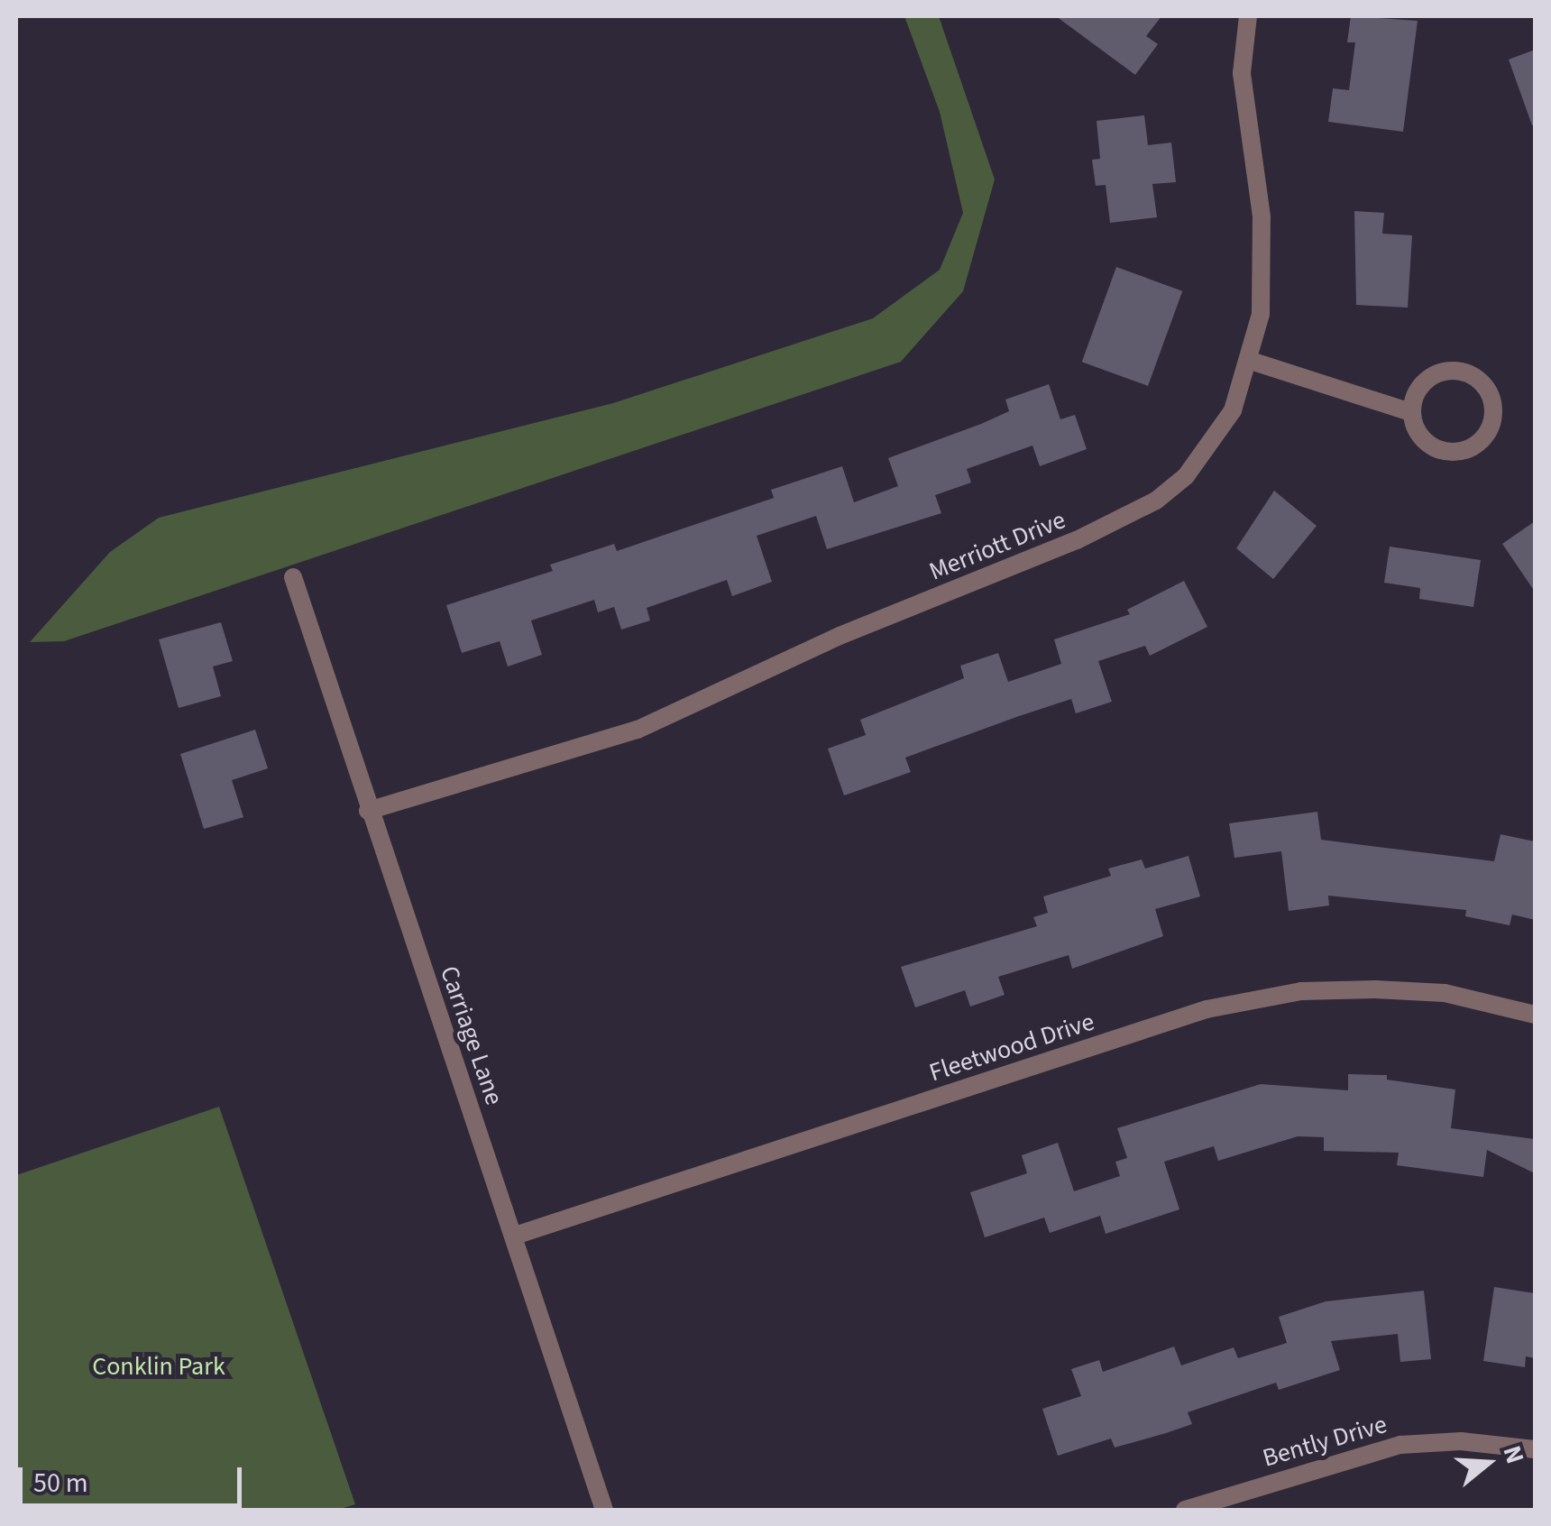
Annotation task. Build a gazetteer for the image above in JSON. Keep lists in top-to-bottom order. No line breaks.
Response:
{"streets":{"street":["Merriott Drive","Carriage Lane","Fleetwood Drive","Bently Drive"]},"crossings":[["Merriott Drive","Carriage Lane"],["Carriage Lane","Fleetwood Drive"]],"parks":["Conklin Park"],"scale_bar":"50 m","north":"right"}
